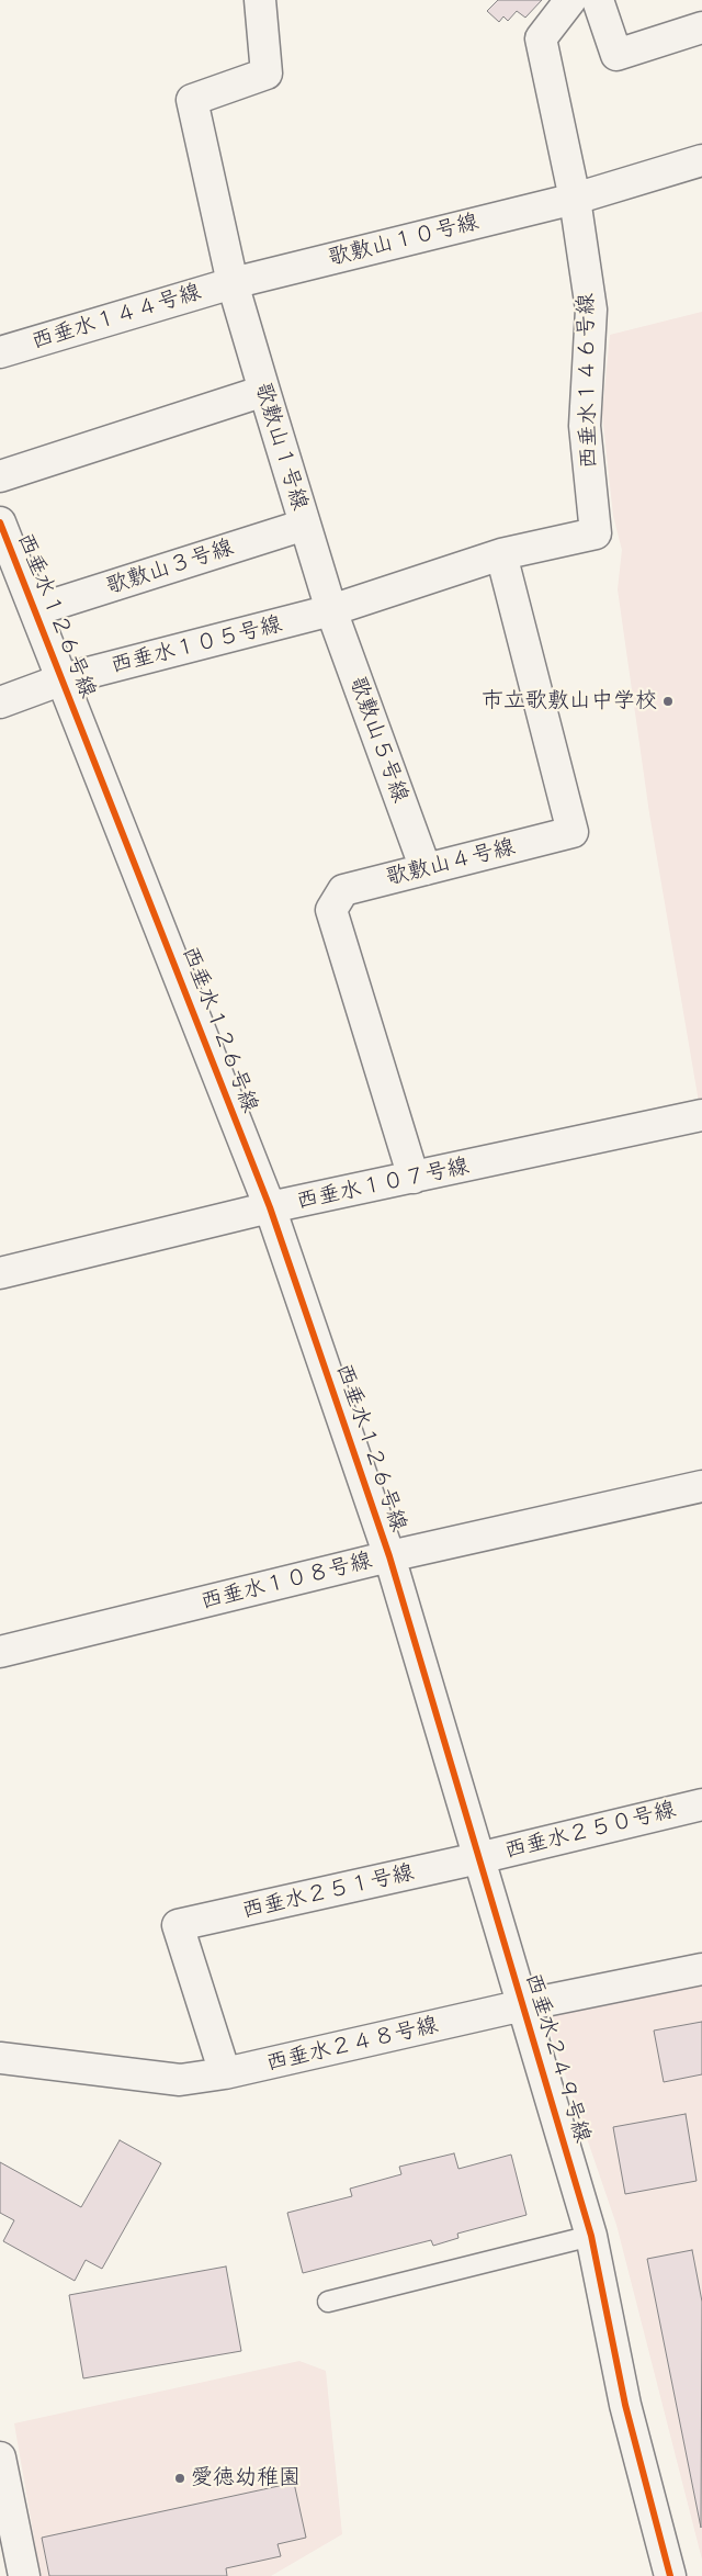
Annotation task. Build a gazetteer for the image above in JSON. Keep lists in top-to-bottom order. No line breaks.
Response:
{"streets":{"street":["歌敷山１０号線","西垂水１４４号線","西垂水１４６号線","歌敷山１号線","歌敷山３号線","西垂水１２６号線","西垂水１０５号線","歌敷山５号線","歌敷山４号線","西垂水１０７号線","西垂水１０８号線","西垂水２５０号線","西垂水２５１号線","西垂水２４８号線","西垂水２４９号線"]},"crossings":[["歌敷山１０号線","西垂水１４４号線"],["歌敷山１０号線","西垂水１４６号線"],["歌敷山１０号線","歌敷山１号線"],["西垂水１４４号線","歌敷山１号線"],["西垂水１４６号線","歌敷山１号線"],["西垂水１４６号線","西垂水１０５号線"],["西垂水１４６号線","歌敷山５号線"],["西垂水１４６号線","歌敷山４号線"],["歌敷山１号線","歌敷山３号線"],["歌敷山１号線","西垂水１０５号線"],["歌敷山１号線","歌敷山５号線"],["歌敷山３号線","西垂水１２６号線"],["西垂水１２６号線","西垂水１０５号線"],["西垂水１２６号線","西垂水１０７号線"],["西垂水１２６号線","西垂水１０８号線"],["西垂水１２６号線","西垂水２４９号線"],["西垂水１０５号線","歌敷山５号線"],["歌敷山５号線","歌敷山４号線"],["歌敷山４号線","西垂水１０７号線"],["西垂水１０８号線","西垂水２４９号線"],["西垂水２５０号線","西垂水２５１号線"],["西垂水２５０号線","西垂水２４９号線"],["西垂水２５１号線","西垂水２４８号線"],["西垂水２５１号線","西垂水２４９号線"],["西垂水２４８号線","西垂水２４９号線"]],"places":["市立歌敷山中学校","愛徳幼稚園"]}
